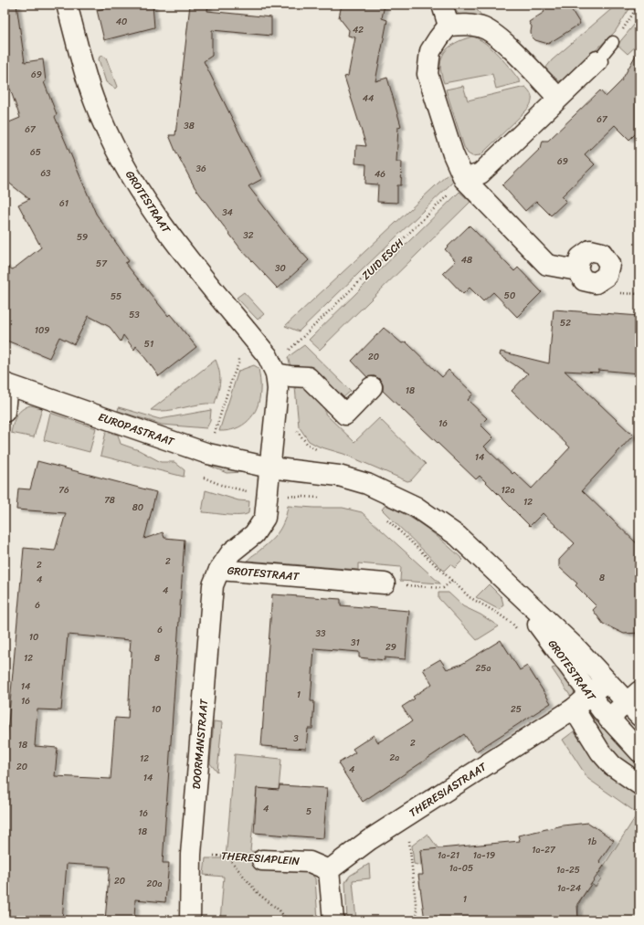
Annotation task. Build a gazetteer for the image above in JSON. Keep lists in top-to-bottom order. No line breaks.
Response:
{"streets":{"street":["GROTESTRAAT","EUROPASTRAAT","DOORMANSTRAAT","THERESIASTRAAT","THERESIAPLEIN"],"path":["ZUID ESCH"]},"crossings":[["GROTESTRAAT","EUROPASTRAAT"],["GROTESTRAAT","DOORMANSTRAAT"],["GROTESTRAAT","THERESIASTRAAT"],["DOORMANSTRAAT","THERESIAPLEIN"],["THERESIASTRAAT","THERESIAPLEIN"]],"house_numbers":["40","42","69","44","67","38","67","65","69","36","63","46","61","34","32","59","48","57","30","50","55","53","52","109","51","20","18","16","14","76","12a","78","12","80","2","2","8","4","4","6","6","33","10","31","29","12","8","25a","14","1","16","10","25","3","2","18","2a","12","20","4","14","4","5","16","18","1b","1a-27","1a-21","1a-19","1a-05","1a-25","20","20a","1a-24","1"]}
